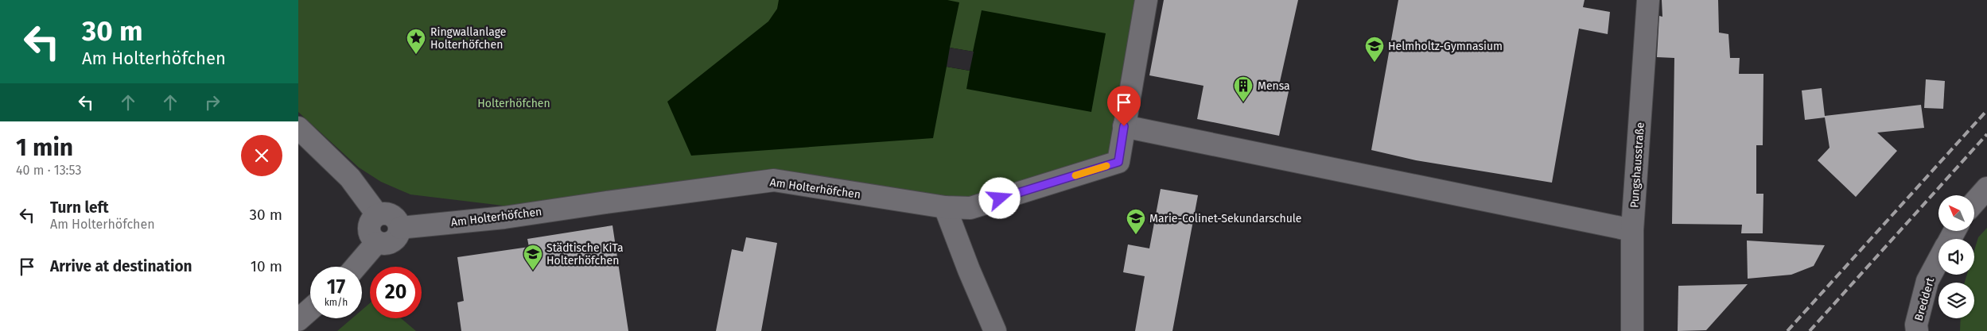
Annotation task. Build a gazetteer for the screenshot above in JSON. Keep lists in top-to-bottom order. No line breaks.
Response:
{"streets":{"street":["Pungshausstraße","Am Holterhöfchen","Breddert"]},"parks":["Holterhöfchen"],"places":{"place":["Ringwallanlage Holterhöfchen"],"school or university":["Helmholtz-Gymnasium","Marie-Colinet-Sekundarschule","Städtische KiTa Holterhöfchen"],"building":["Mensa"]},"north":"top left","page":{"turn":["30 m","Am Holterhöfchen"],"heading":["1 min","40 m · 13:53"],"list":[{"name":"Turn left","note":"Am Holterhöfchen","value":"30 m"},{"name":"Arrive at destination","value":"10 m"}],"speed":"17 km/h","limit":"20"}}
